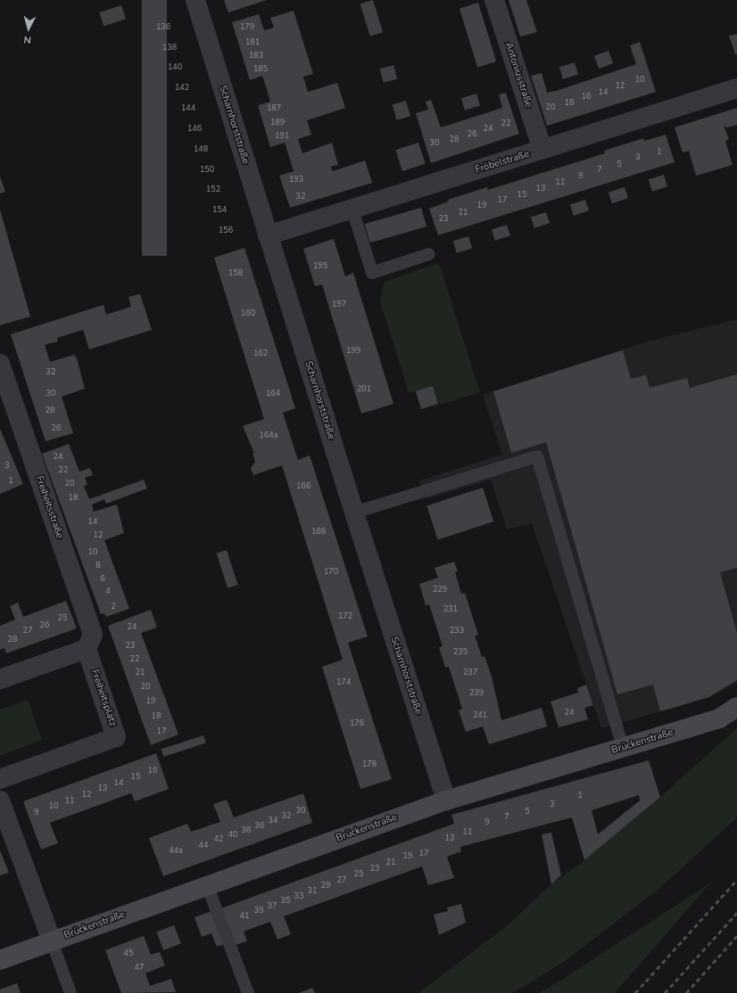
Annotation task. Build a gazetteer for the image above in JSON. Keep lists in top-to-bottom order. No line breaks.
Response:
{"streets":{"street":["Antoniusstraße","Scharnhorststraße","Fröbelstraße","Freiheitsstraße","Freiheitsplatz","Brückenstraße"]},"crossings":[["Antoniusstraße","Fröbelstraße"],["Scharnhorststraße","Fröbelstraße"],["Scharnhorststraße","Brückenstraße"],["Freiheitsstraße","Freiheitsplatz"]],"house_numbers":["136","179","181","138","183","140","185","10","12","142","14","16","18","20","144","187","189","22","146","24","26","191","28","30","148","1","3","5","150","7","9","193","11","13","152","15","32","17","19","154","21","23","156","195","158","197","160","199","162","32","201","30","164","28","26","164a","24","3","22","1","20","166","18","14","168","12","10","8","170","6","229","4","2","231","172","25","26","24","27","233","28","23","235","22","21","237","174","20","239","19","24","241","18","176","17","178","16","15","14","13","12","1","11","3","10","30","5","9","32","7","34","9","36","38","11","40","13","42","44","44a","17","19","21","23","25","27","29","31","33","35","37","39","41","45","47"],"north":"bottom"}
